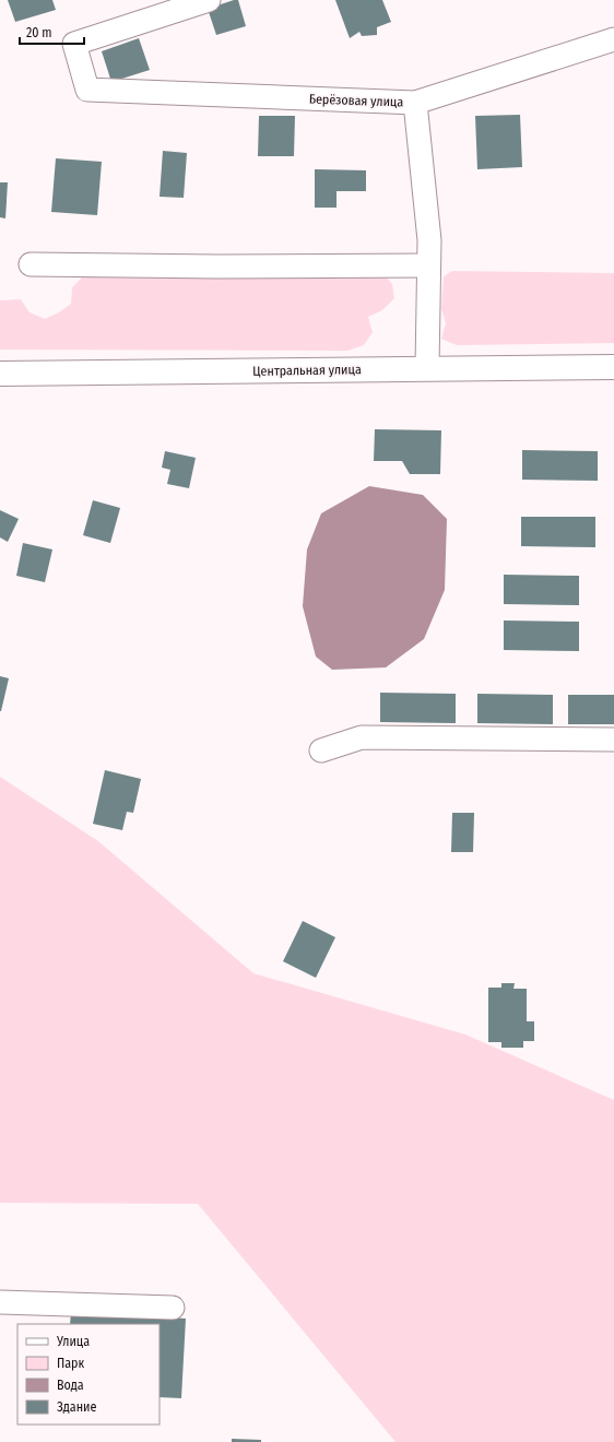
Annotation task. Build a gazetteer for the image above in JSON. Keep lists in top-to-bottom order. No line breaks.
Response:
{"streets":{"main road":["Центральная улица"],"street":["Берёзовая улица"]},"legend":["Улица","Парк","Вода","Здание"],"scale_bar":"20 m"}
